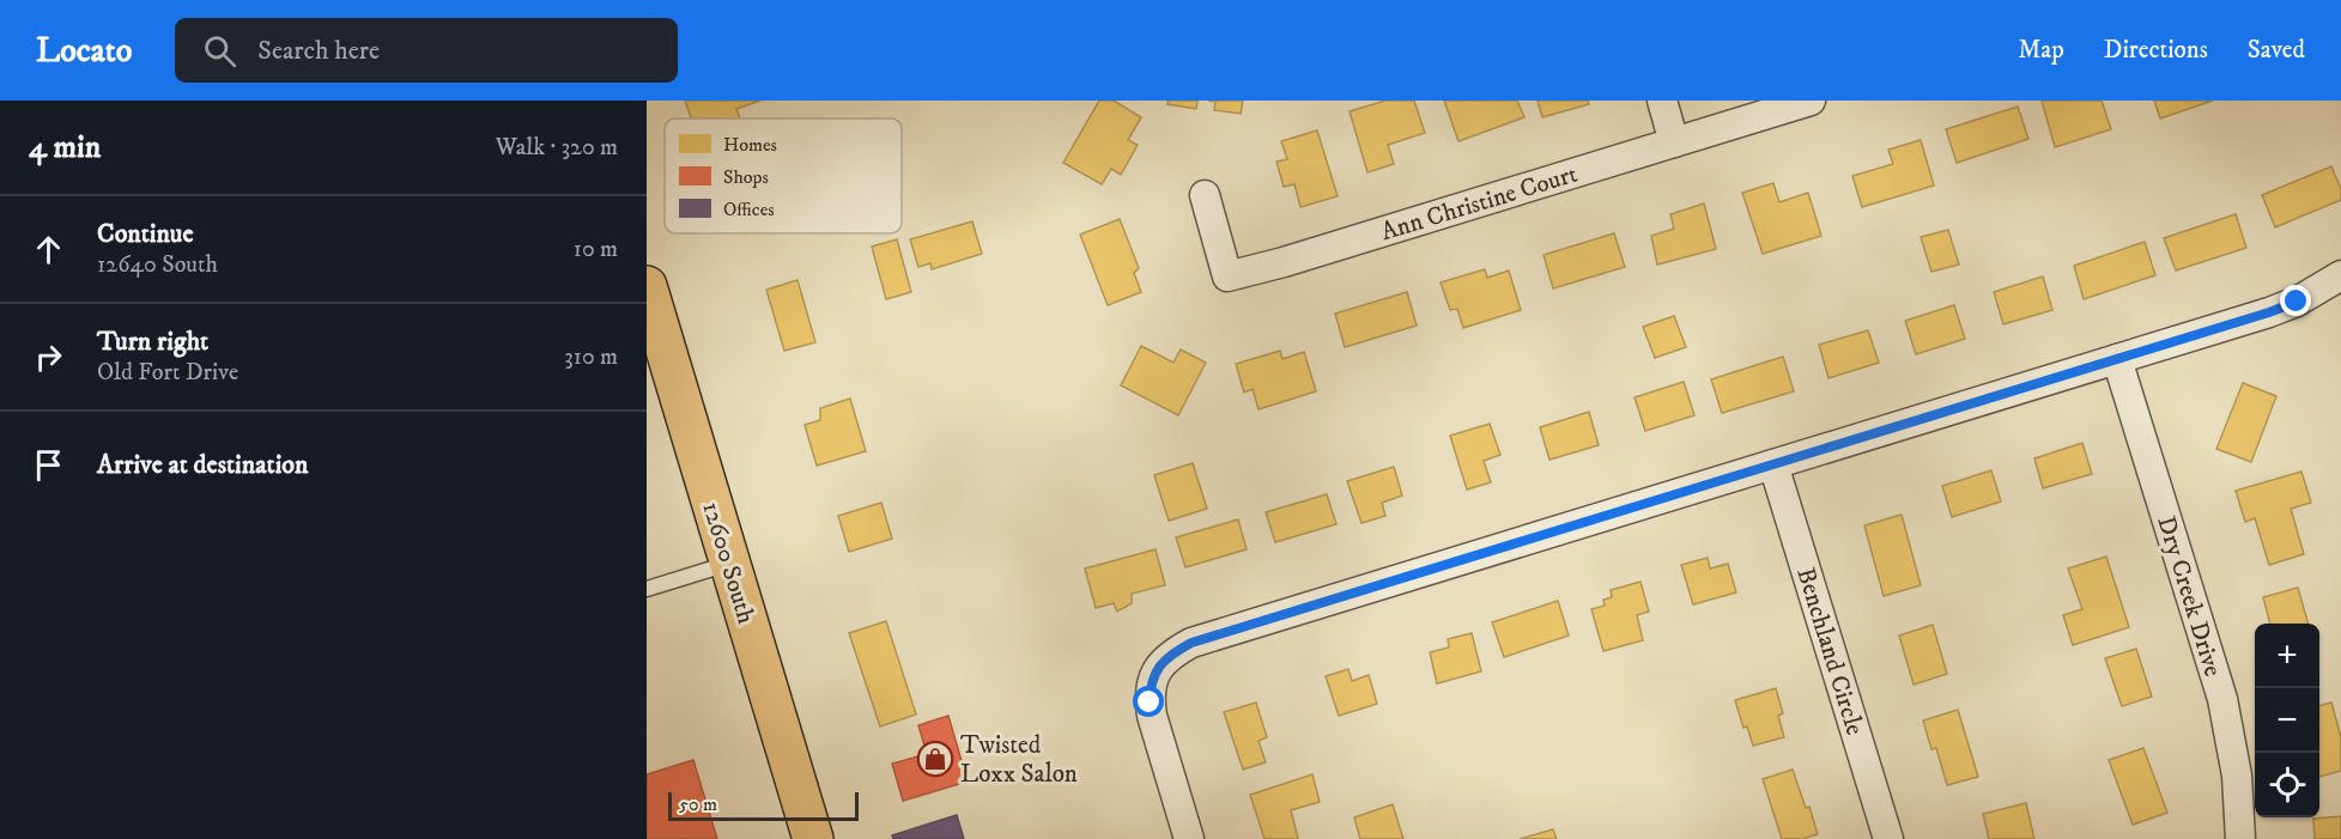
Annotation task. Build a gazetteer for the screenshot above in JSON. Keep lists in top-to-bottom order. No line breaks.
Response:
{"streets":{"main road":["12600 South"],"street":["Ann Christine Court","Dry Creek Drive","Benchland Circle"]},"places":{"shop":["Twisted Loxx Salon"]},"legend":["Homes","Shops","Offices"],"scale_bar":"50 m","page":{"header":"Locato","search":"Search here","nav":["Map","Directions","Saved"],"heading":["4 min","Walk · 320 m"],"list":[["Continue","12640 South","10 m"],["Turn right","Old Fort Drive","310 m"],"Arrive at destination"],"map_buttons":["+","−"],"scale":"50 m"}}
